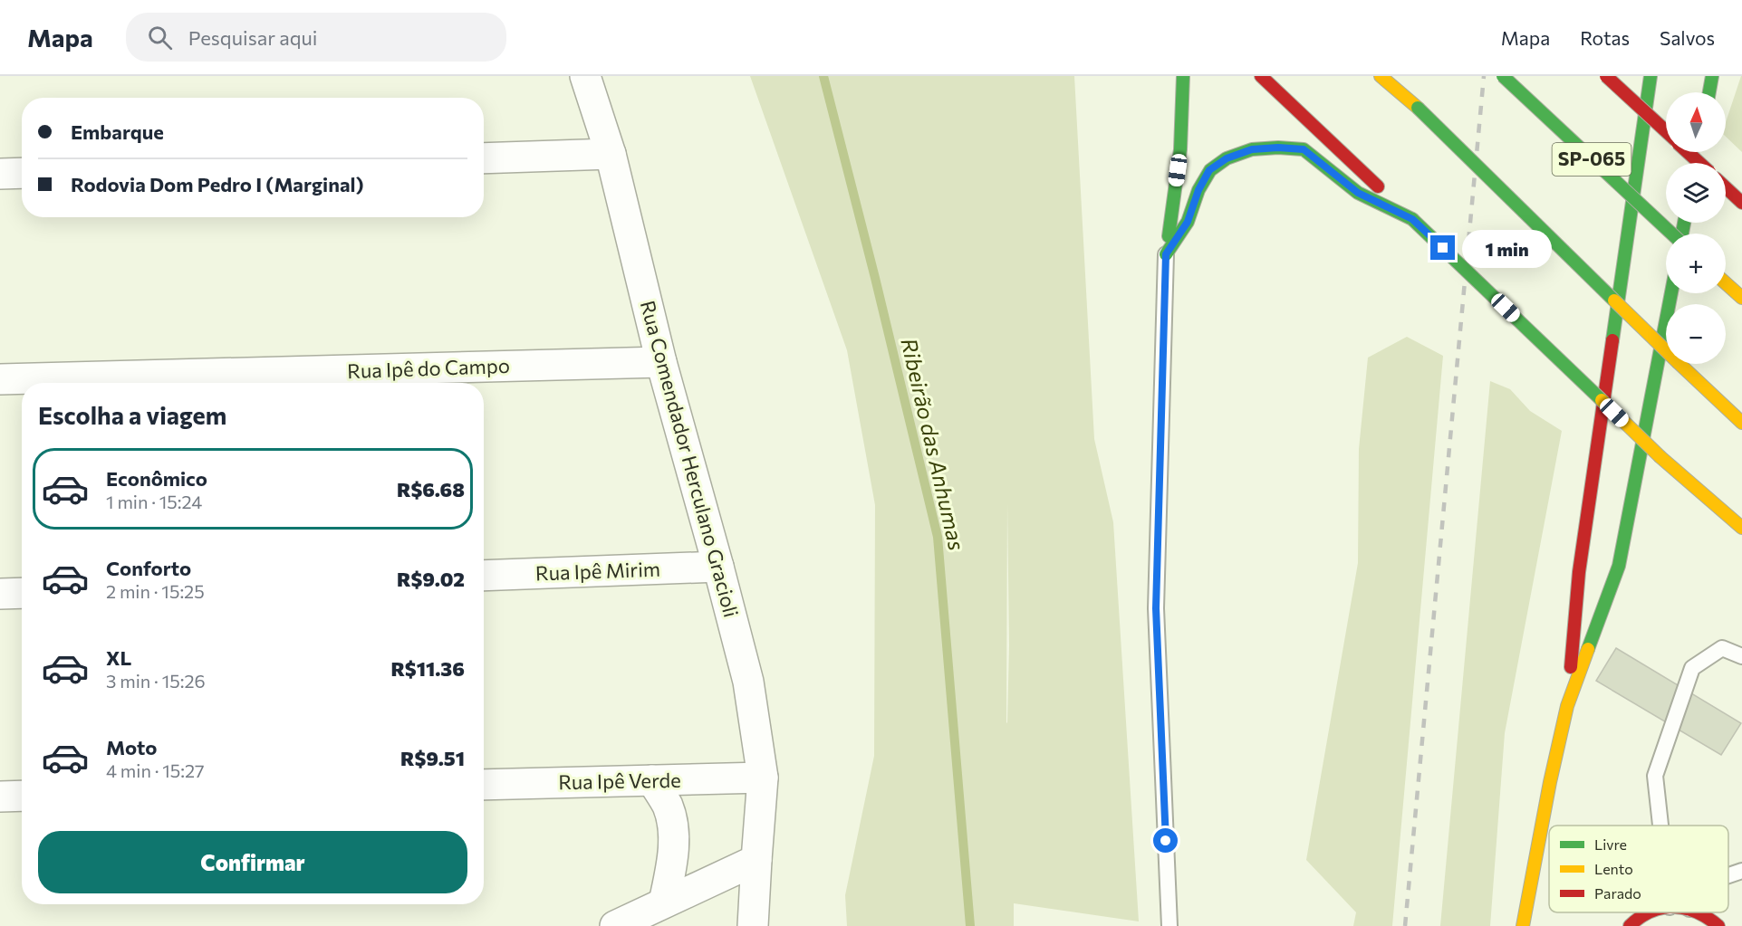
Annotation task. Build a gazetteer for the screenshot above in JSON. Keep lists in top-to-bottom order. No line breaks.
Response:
{"streets":{"main road":["SP-065"],"street":["Rua Ipê do Campo","Rua Comendador Herculano Gracioli","Rua Ipê Mirim","Rua Ipê Verde"]},"crossings":[["Rua Ipê do Campo","Rua Comendador Herculano Gracioli"],["Rua Comendador Herculano Gracioli","Rua Ipê Mirim"],["Rua Comendador Herculano Gracioli","Rua Ipê Verde"]],"water":["Ribeirão das Anhumas"],"legend":["Livre","Lento","Parado"],"north":"top","page":{"header":"Mapa","search":"Pesquisar aqui","nav":["Mapa","Rotas","Salvos"],"map_buttons":["+","−"],"banner":["Embarque","Rodovia Dom Pedro I (Marginal)"],"bubble":"1 min","heading":"Escolha a viagem","list":[{"name":"Econômico","note":"1 min · 15:24","value":"R$6.68"},{"name":"Conforto","note":"2 min · 15:25","value":"R$9.02"},{"name":"XL","note":"3 min · 15:26","value":"R$11.36"},{"name":"Moto","note":"4 min · 15:27","value":"R$9.51"}],"buttons":"Confirmar"}}
